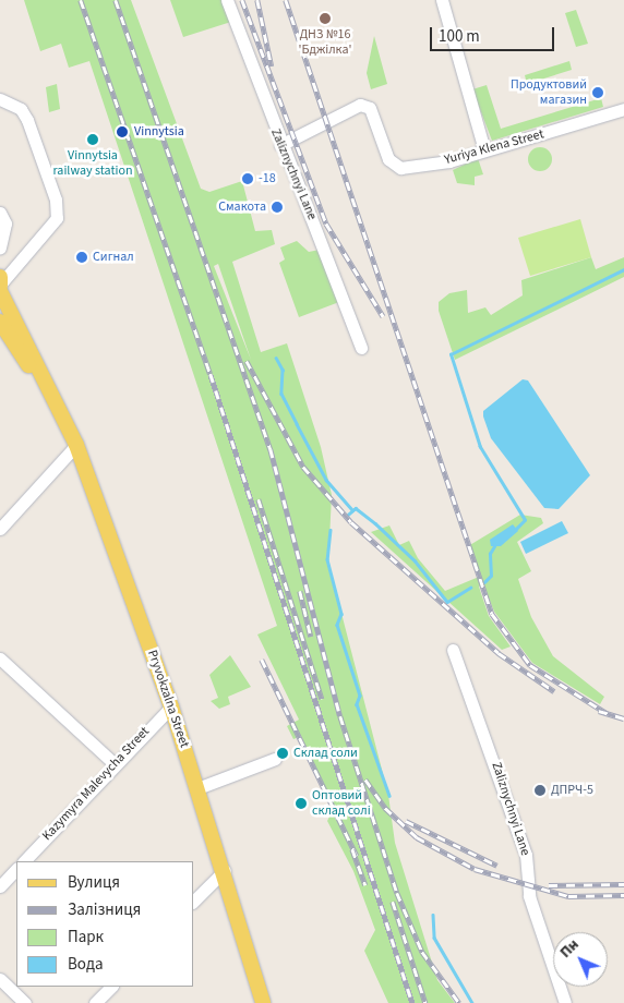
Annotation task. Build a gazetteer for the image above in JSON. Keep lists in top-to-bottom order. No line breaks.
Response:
{"streets":{"main road":["Pryvokzalna Street"],"street":["Yuriya Klena Street","Zaliznychnyi Lane","Kazymyra Malevycha Street"]},"crossings":[["Yuriya Klena Street","Zaliznychnyi Lane"],["Pryvokzalna Street","Kazymyra Malevycha Street"]],"places":["ДНЗ №16 'Бджілка'","Продуктовий магазин","Vinnytsia","Vinnytsia railway station","-18","Смакота","Сигнал","Склад соли","ДПРЧ-5","Оптовий склад солі"],"legend":["Вулиця","Залізниця","Парк","Вода"],"scale_bar":"100 m","north":"top left"}
